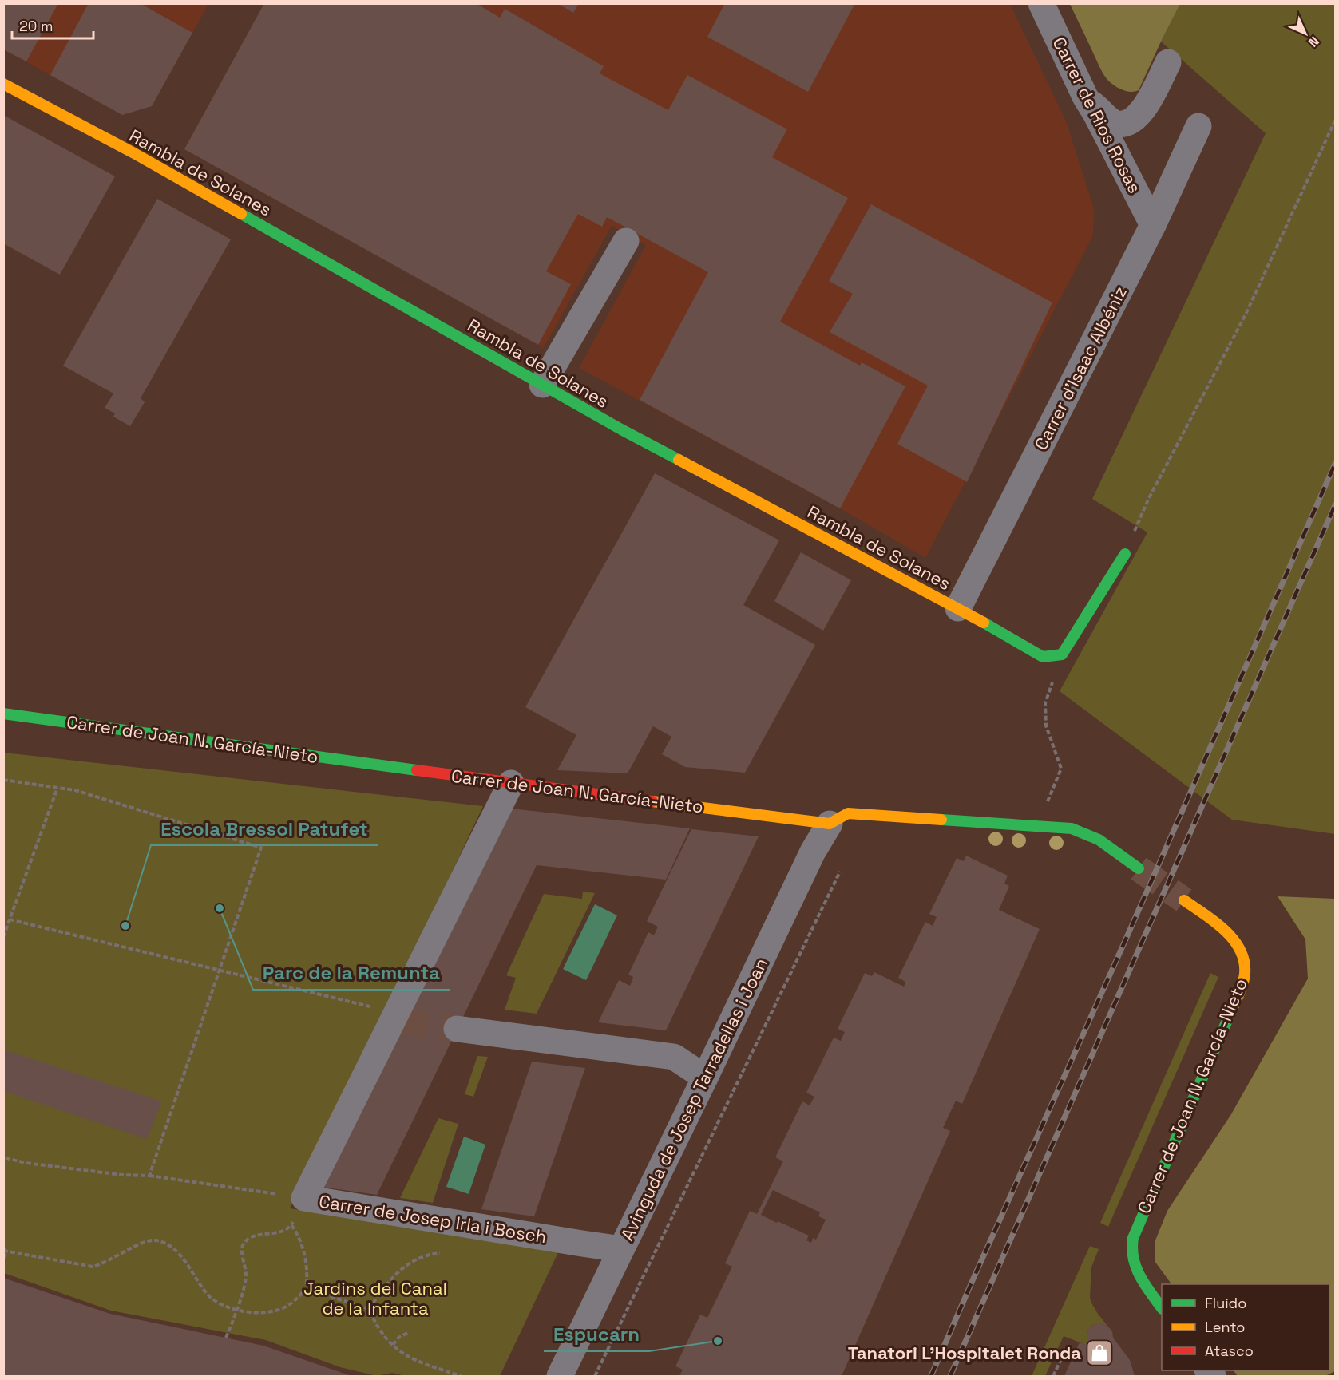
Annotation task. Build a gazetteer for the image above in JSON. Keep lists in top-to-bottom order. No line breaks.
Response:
{"streets":{"street":["Carrer de Rios Rosas","Rambla de Solanes","Carrer d'Isaac Albéniz","Carrer de Joan N. García-Nieto","Avinguda de Josep Tarradellas i Joan","Carrer de Josep Irla i Bosch"]},"crossings":[["Carrer de Rios Rosas","Carrer d'Isaac Albéniz"],["Rambla de Solanes","Carrer d'Isaac Albéniz"],["Carrer de Joan N. García-Nieto","Avinguda de Josep Tarradellas i Joan"],["Carrer de Joan N. García-Nieto","Carrer de Josep Irla i Bosch"],["Avinguda de Josep Tarradellas i Joan","Carrer de Josep Irla i Bosch"]],"parks":["Jardins del Canal de la Infanta"],"places":{"other":["Parc de la Remunta","Escola Bressol Patufet","Espucarn"],"shop":["Tanatori L'Hospitalet Ronda"]},"legend":["Fluido","Lento","Atasco"],"scale_bar":"20 m","north":"bottom right"}
